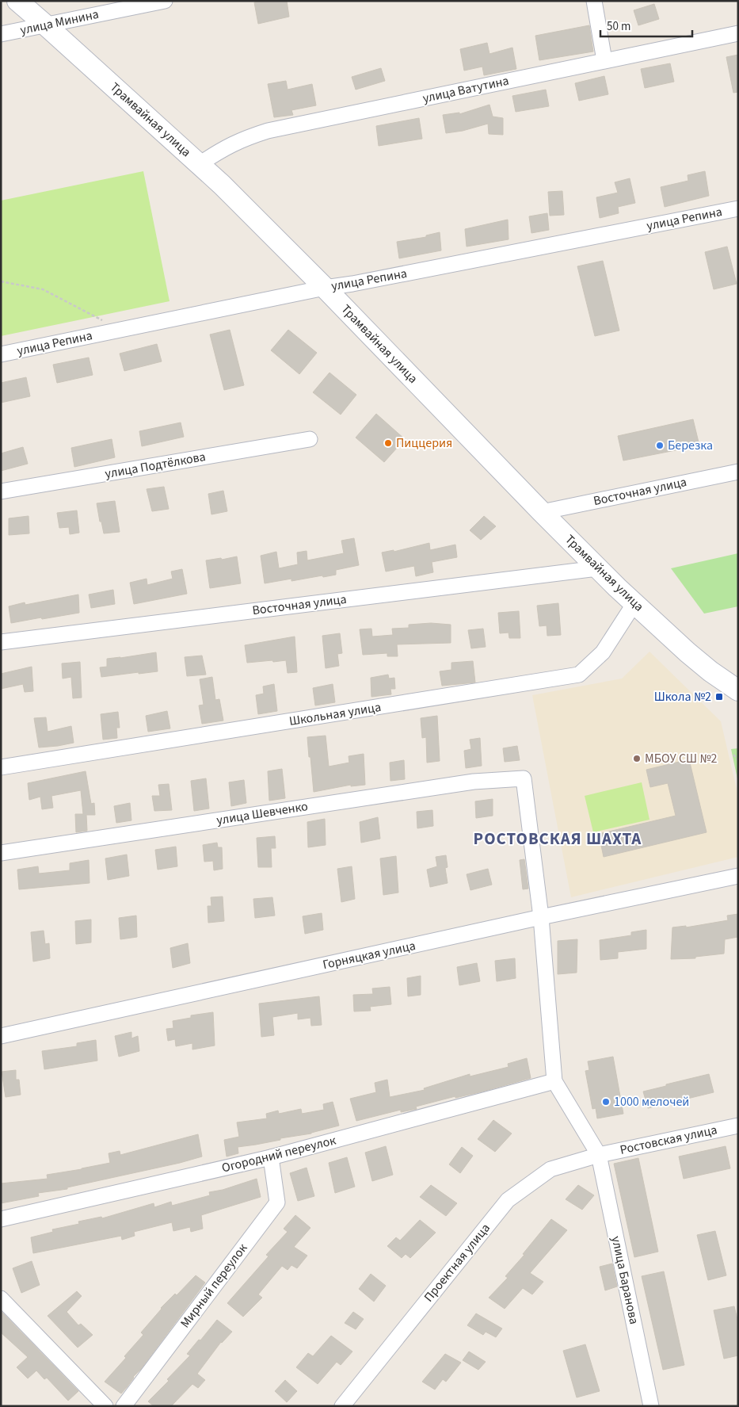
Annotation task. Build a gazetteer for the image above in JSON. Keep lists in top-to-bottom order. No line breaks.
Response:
{"streets":{"street":["улица Минина","улица Ватутина","Трамвайная улица","улица Репина","улица Подтёлкова","Восточная улица","Школьная улица","улица Шевченко","Горняцкая улица","Ростовская улица","Огородний переулок","Проектная улица","улица Баранова","Мирный переулок"]},"crossings":[["улица Минина","Трамвайная улица"],["улица Ватутина","Трамвайная улица"],["Трамвайная улица","улица Репина"],["Трамвайная улица","Восточная улица"],["Трамвайная улица","Школьная улица"],["улица Шевченко","Горняцкая улица"],["Ростовская улица","Проектная улица"],["Ростовская улица","улица Баранова"],["Огородний переулок","улица Баранова"],["Огородний переулок","Мирный переулок"],["Проектная улица","улица Баранова"]],"districts":["РОСТОВСКАЯ ШАХТА"],"places":{"other":["Пиццерия","Березка","МБОУ СШ №2","1000 мелочей"],"transit":["Школа №2"]},"scale_bar":"50 m"}
